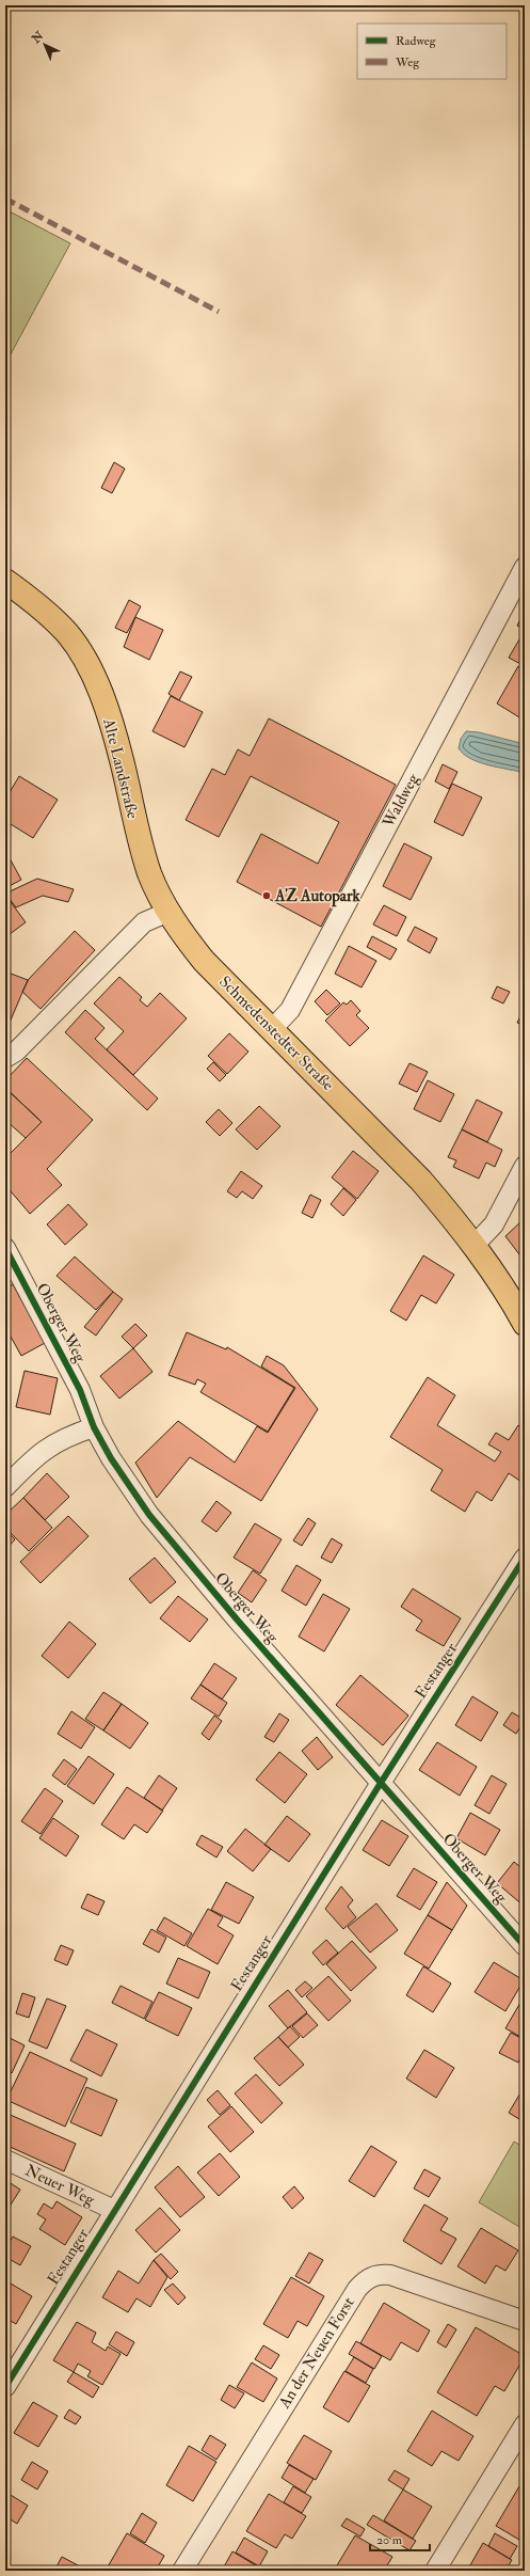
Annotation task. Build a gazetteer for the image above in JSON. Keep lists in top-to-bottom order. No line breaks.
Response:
{"streets":{"main road":["Alte Landstraße","Schmedenstedter Straße"],"street":["Waldweg","Oberger Weg","Festanger","Neuer Weg","An der Neuen Forst"]},"crossings":[["Alte Landstraße","Schmedenstedter Straße"],["Waldweg","Schmedenstedter Straße"],["Oberger Weg","Festanger"],["Festanger","Neuer Weg"]],"places":["AZ Autopark"],"legend":["Radweg","Weg"],"scale_bar":"20 m","north":"top left"}
